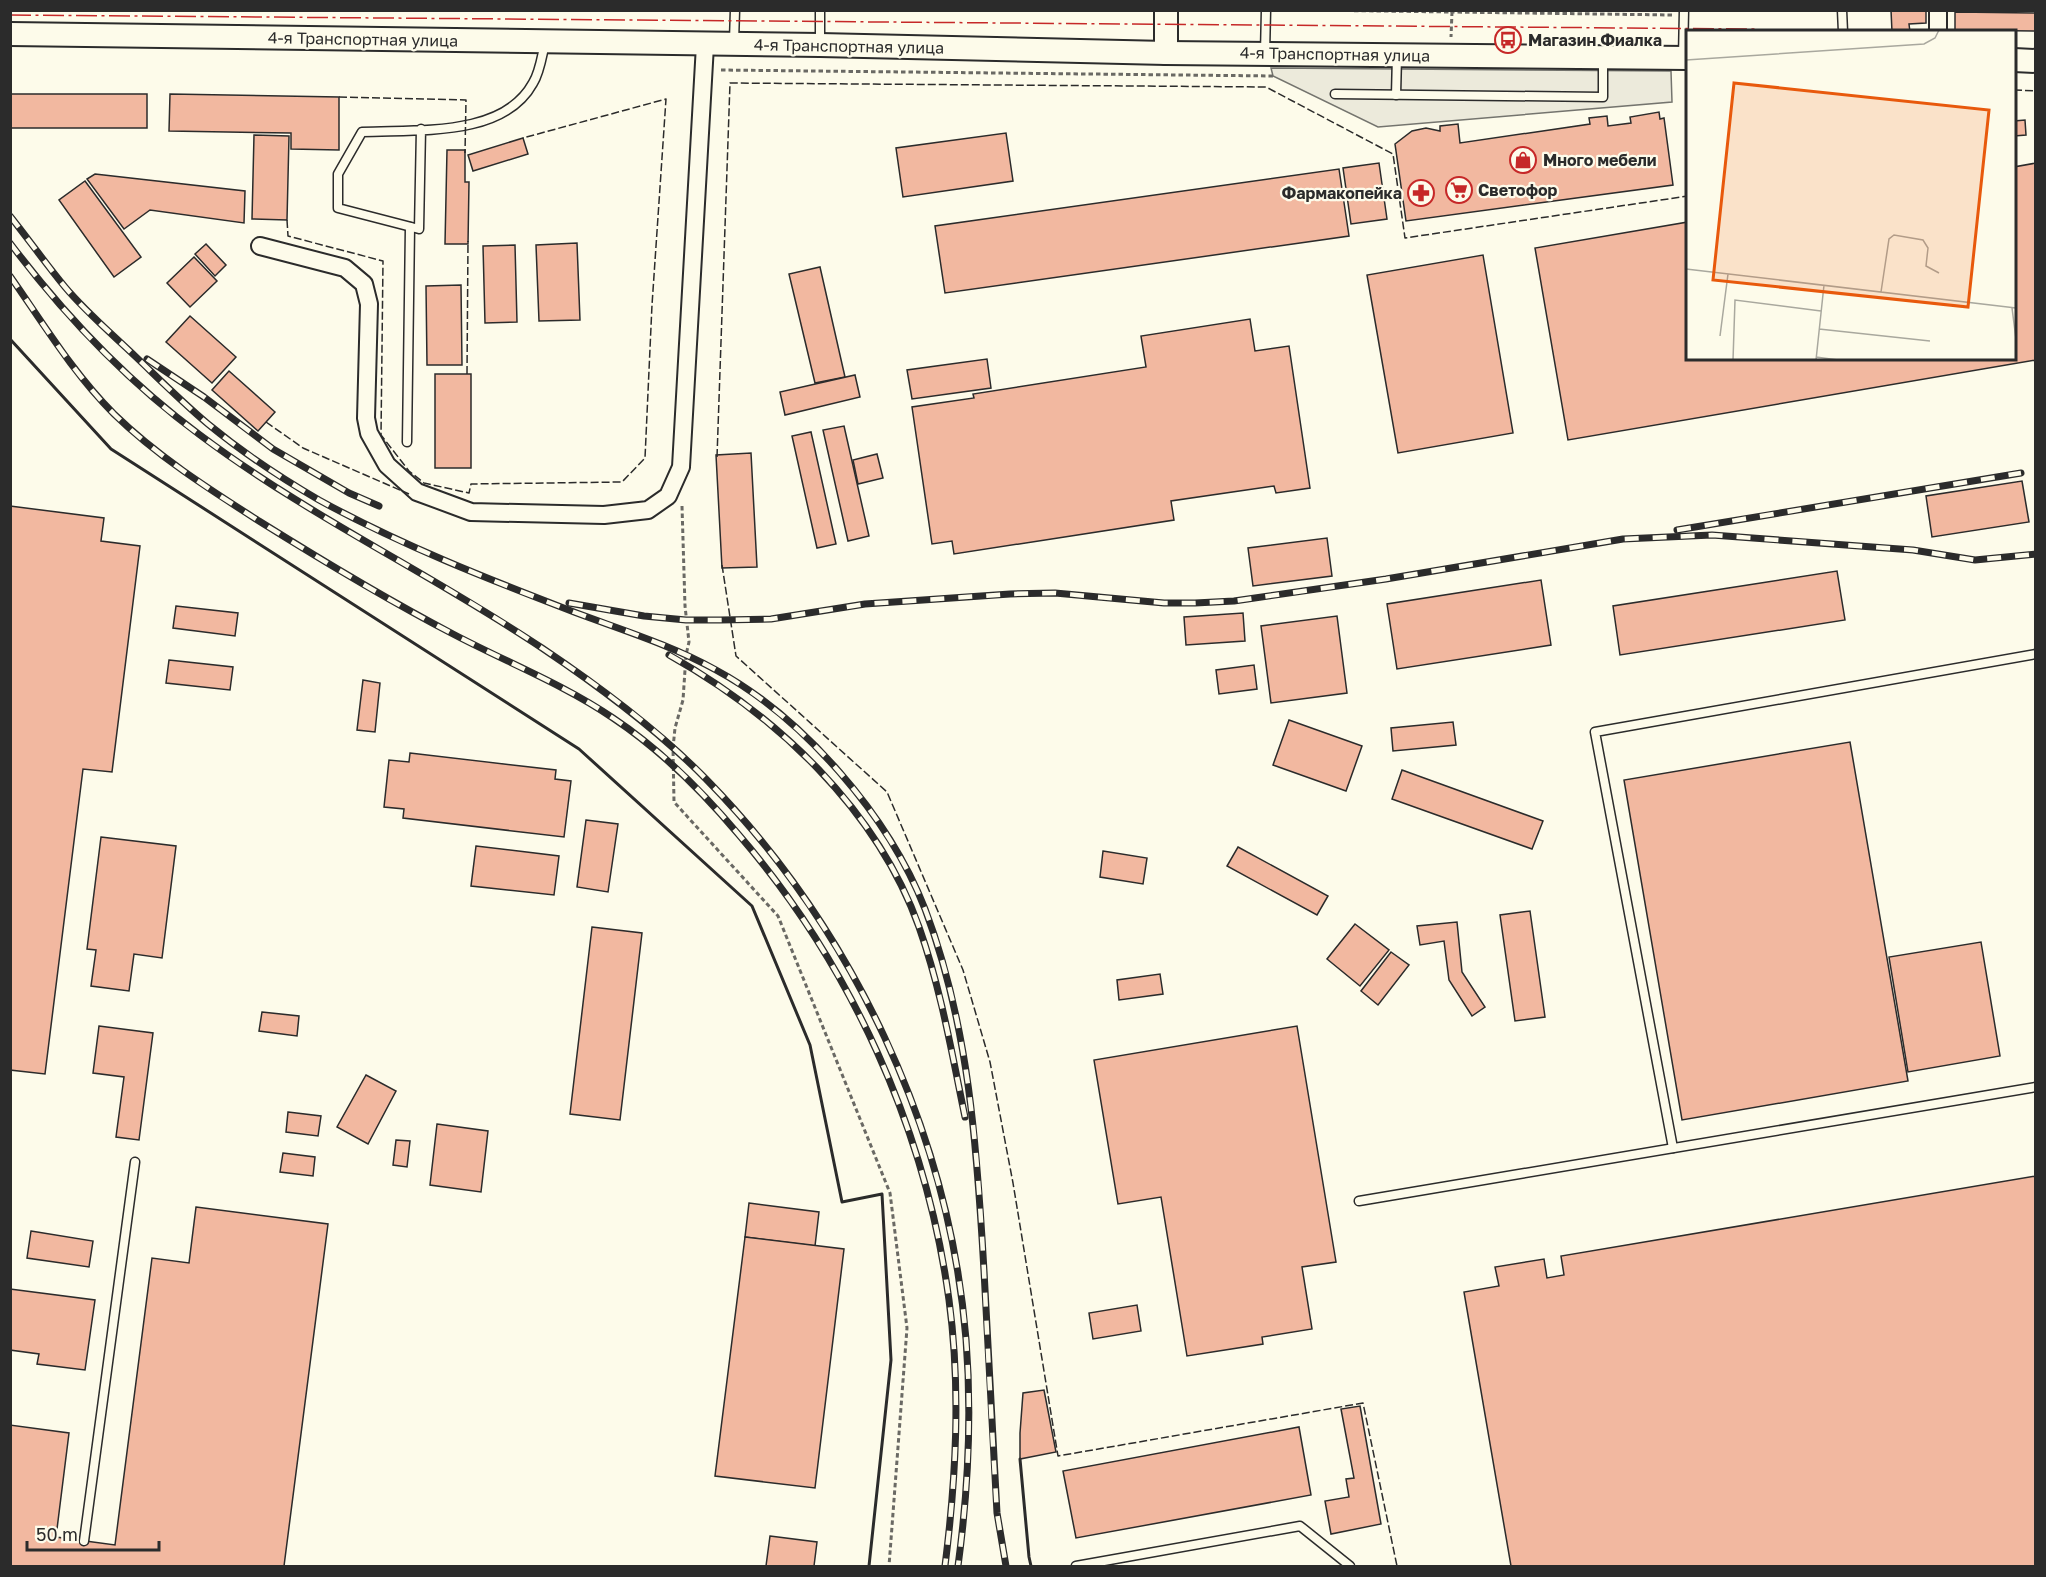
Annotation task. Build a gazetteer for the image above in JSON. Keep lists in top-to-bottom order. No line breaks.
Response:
{"streets":{"main road":["4-я Транспортная улица"]},"places":{"bus stop":["Магазин Фиалка"],"shop":["Много мебели"],"supermarket":["Светофор"],"pharmacy":["Фармакопейка"]},"scale_bar":"50 m"}
